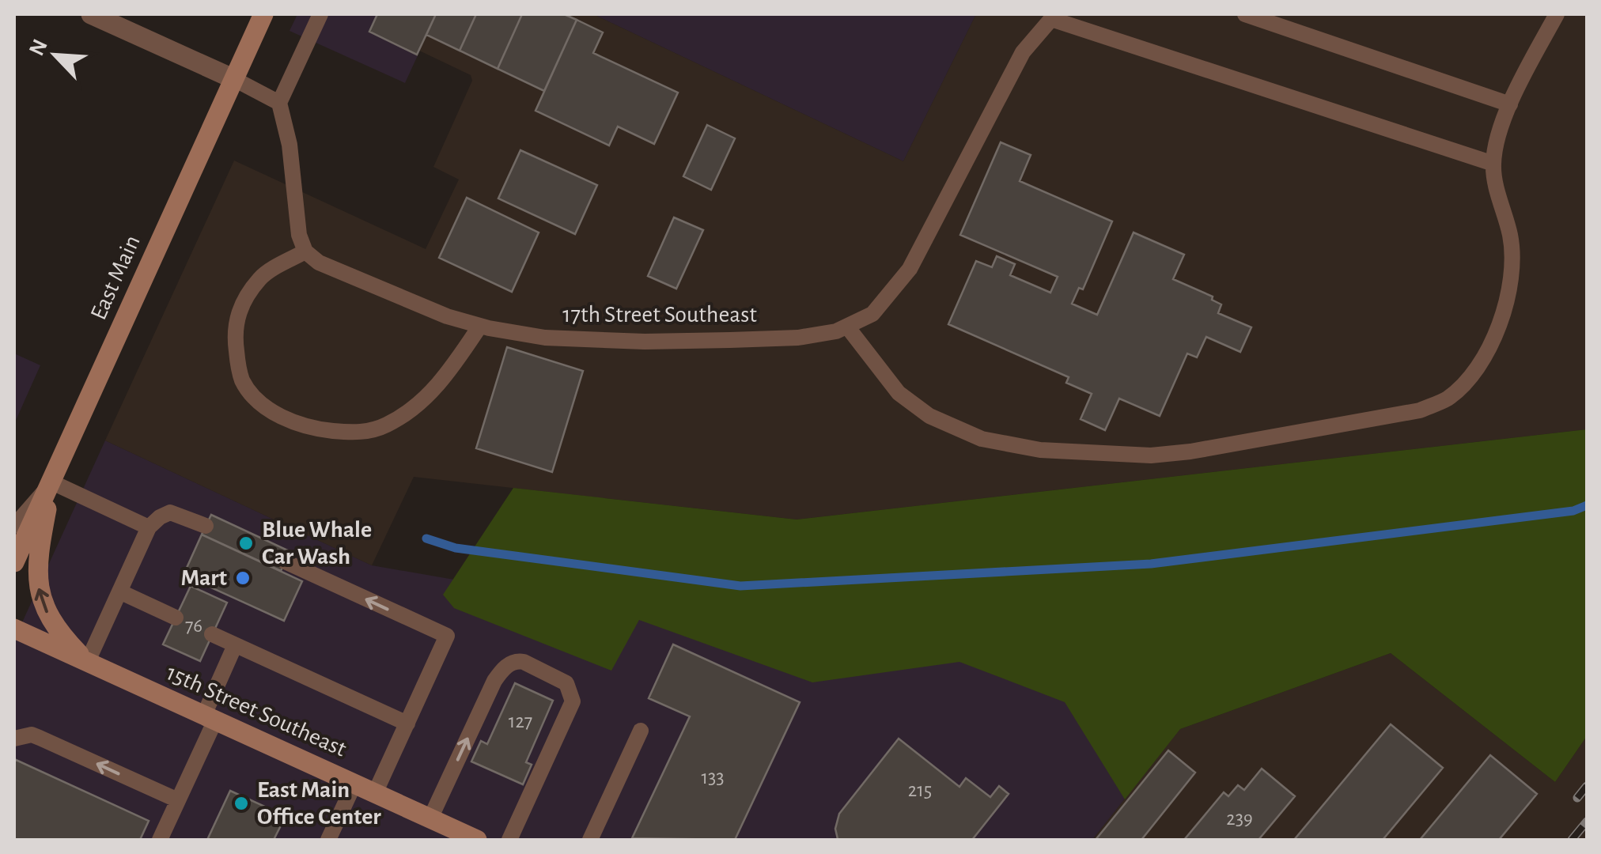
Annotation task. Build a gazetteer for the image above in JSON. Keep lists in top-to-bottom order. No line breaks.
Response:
{"streets":{"main road":["East Main","15th Street Southeast"],"lane":["17th Street Southeast"]},"places":["Blue Whale Car Wash","Mart","East Main Office Center"],"house_numbers":["76","127","133","215","239"],"north":"top left"}
